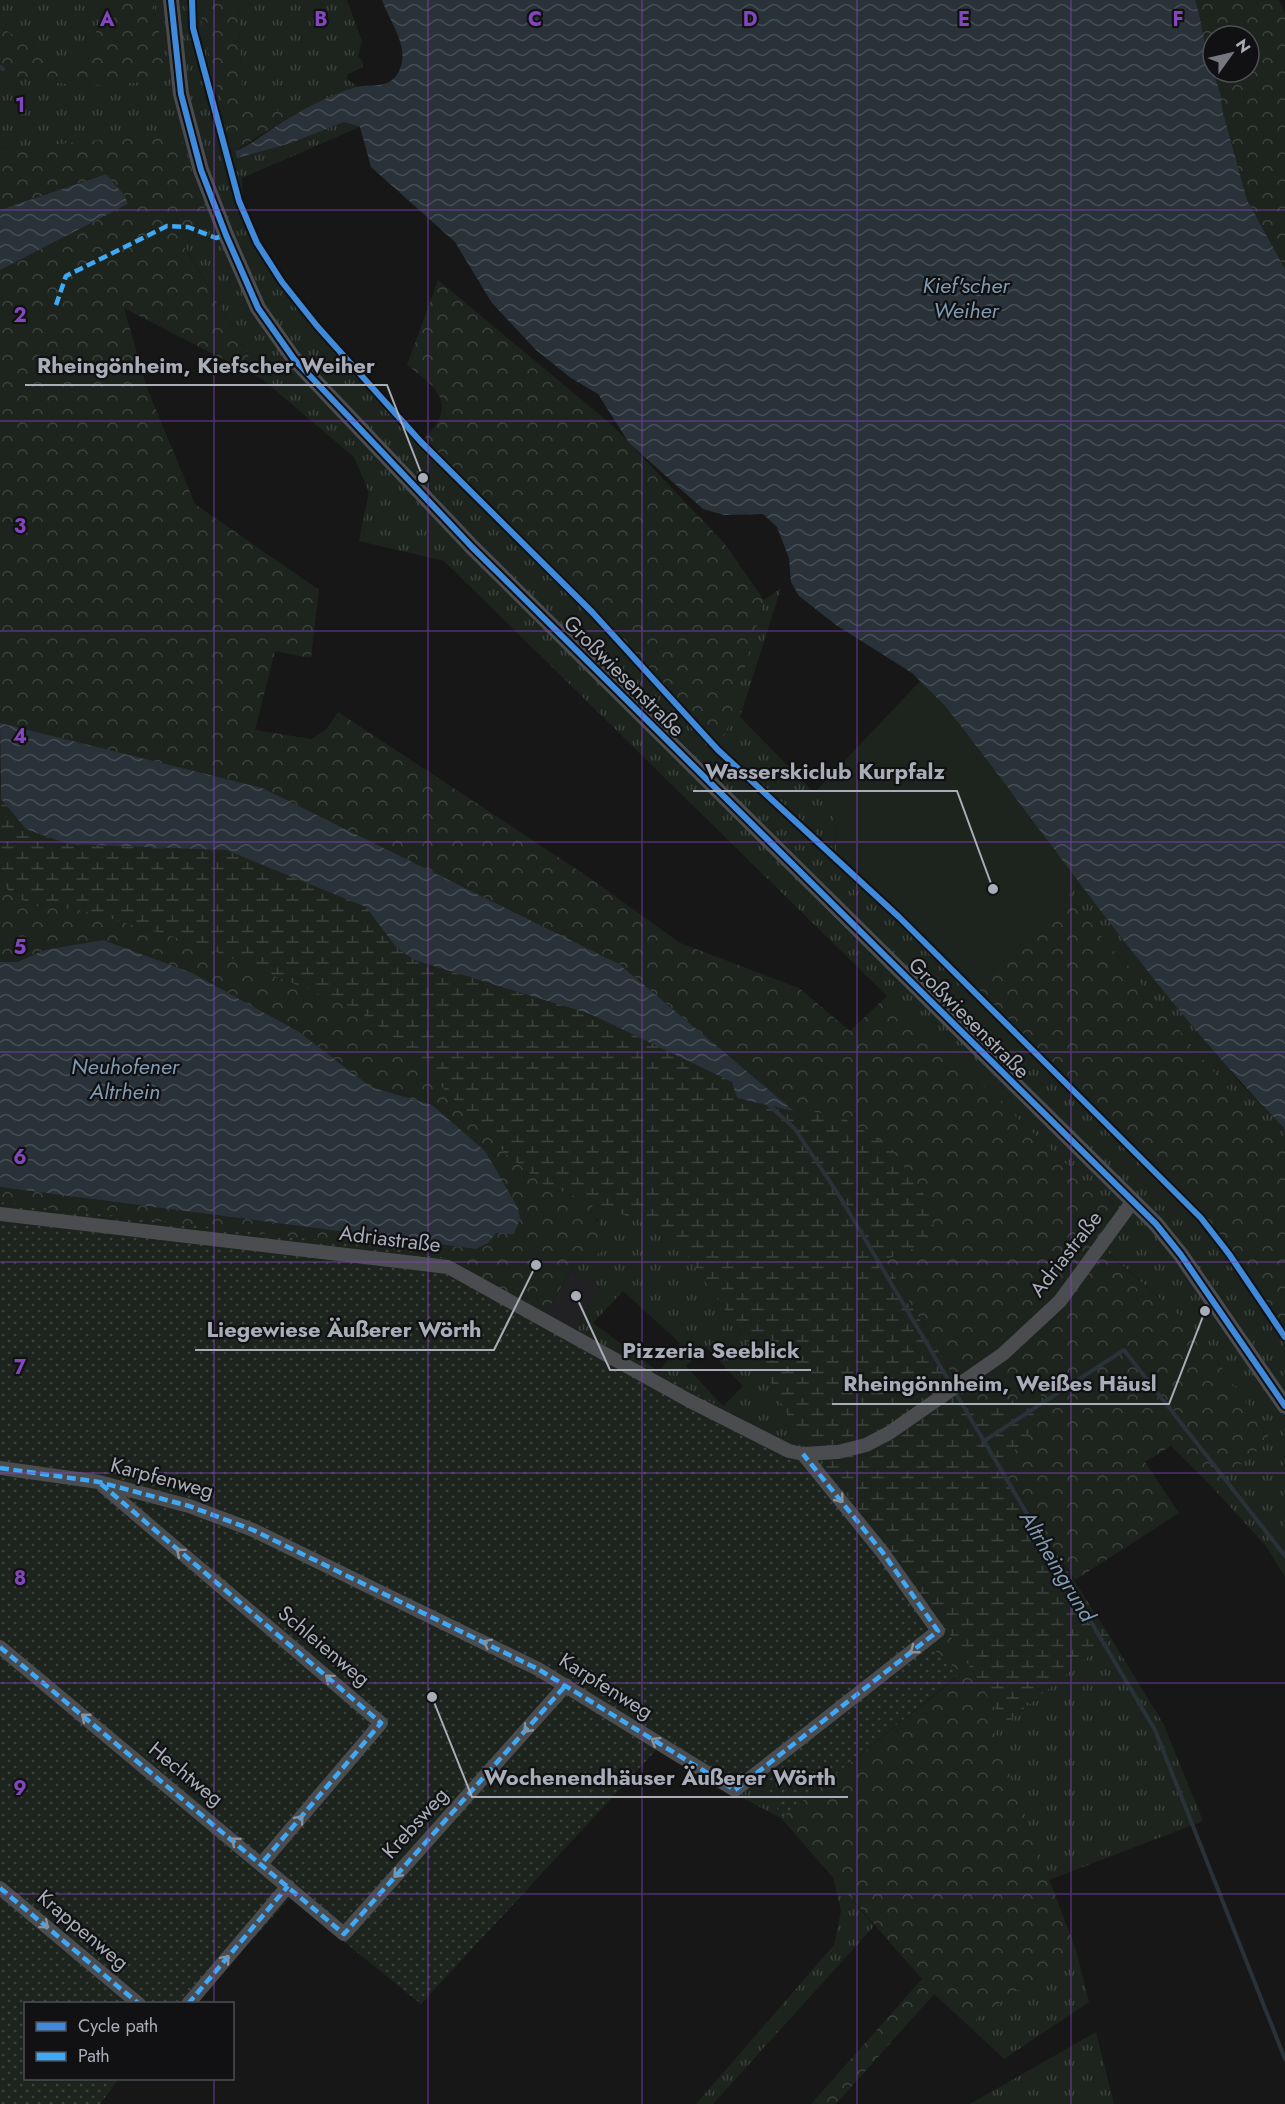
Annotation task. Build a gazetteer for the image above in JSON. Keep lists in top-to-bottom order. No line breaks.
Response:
{"streets":{"street":["Großwiesenstraße","Adriastraße","Karpfenweg","Schleienweg","Hechtweg","Krebsweg","Krappenweg"]},"crossings":[["Großwiesenstraße","Adriastraße"],["Adriastraße","Karpfenweg"],["Karpfenweg","Schleienweg"],["Karpfenweg","Krebsweg"],["Schleienweg","Hechtweg"],["Hechtweg","Krebsweg"]],"one_way":["Hechtweg","Krebsweg","Krappenweg"],"water":["Kief'scher Weiher","Neuhofener Altrhein","Altrheingrund"],"places":["Rheingönheim, Kiefscher Weiher","Wasserskiclub Kurpfalz","Liegewiese Äußerer Wörth","Pizzeria Seeblick","Rheingönnheim, Weißes Häusl","Wochenendhäuser Äußerer Wörth"],"legend":["Cycle path","Path"],"north":"top right","grid":{"columns":["A","B","C","D","E","F"],"rows":["1","2","3","4","5","6","7","8","9"]}}
